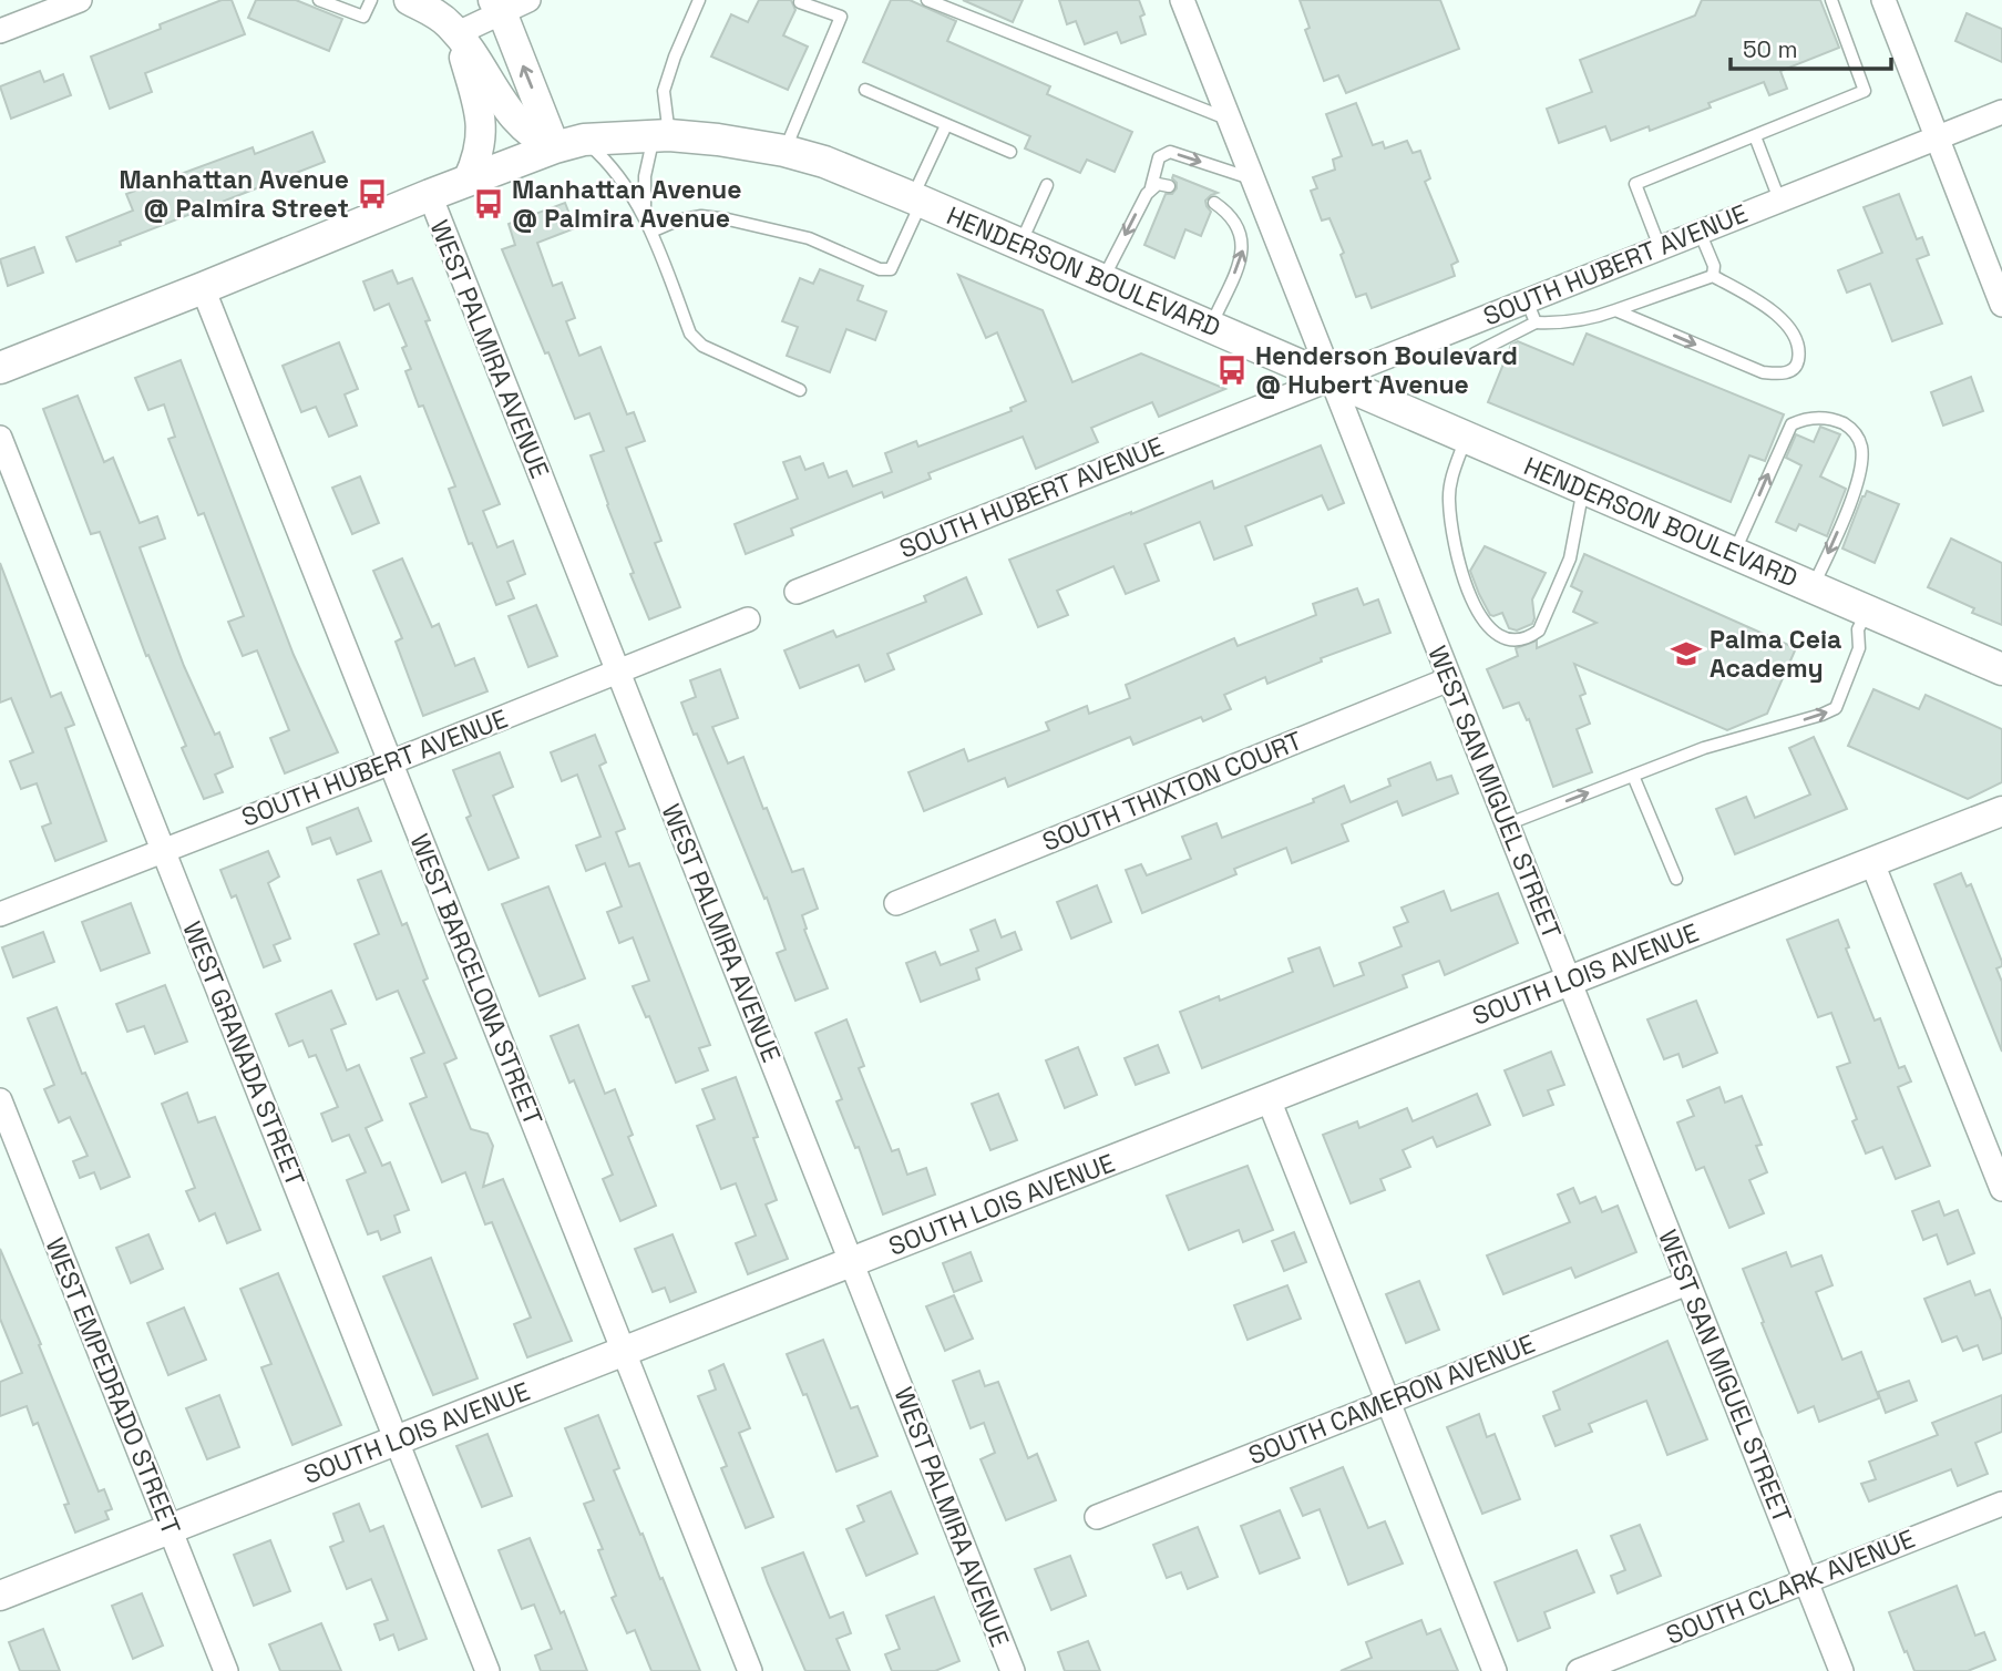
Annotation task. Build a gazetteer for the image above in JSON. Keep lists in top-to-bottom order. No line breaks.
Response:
{"streets":{"main road":["HENDERSON BOULEVARD"],"street":["SOUTH HUBERT AVENUE","WEST PALMIRA AVENUE","SOUTH THIXTON COURT","WEST SAN MIGUEL STREET","SOUTH LOIS AVENUE","WEST BARCELONA STREET","WEST GRANADA STREET","WEST EMPEDRADO STREET","SOUTH CAMERON AVENUE","SOUTH CLARK AVENUE"]},"crossings":[["SOUTH HUBERT AVENUE","HENDERSON BOULEVARD"],["SOUTH HUBERT AVENUE","WEST PALMIRA AVENUE"],["SOUTH HUBERT AVENUE","WEST SAN MIGUEL STREET"],["SOUTH HUBERT AVENUE","WEST BARCELONA STREET"],["SOUTH HUBERT AVENUE","WEST GRANADA STREET"],["HENDERSON BOULEVARD","WEST PALMIRA AVENUE"],["HENDERSON BOULEVARD","WEST SAN MIGUEL STREET"],["HENDERSON BOULEVARD","WEST BARCELONA STREET"],["WEST PALMIRA AVENUE","SOUTH LOIS AVENUE"],["SOUTH THIXTON COURT","WEST SAN MIGUEL STREET"],["WEST SAN MIGUEL STREET","SOUTH LOIS AVENUE"],["WEST SAN MIGUEL STREET","SOUTH CAMERON AVENUE"],["WEST SAN MIGUEL STREET","SOUTH CLARK AVENUE"],["SOUTH LOIS AVENUE","WEST BARCELONA STREET"],["SOUTH LOIS AVENUE","WEST GRANADA STREET"],["SOUTH LOIS AVENUE","WEST EMPEDRADO STREET"]],"places":{"bus stop":["Manhattan Avenue @ Palmira Street","Manhattan Avenue @ Palmira Avenue","Henderson Boulevard @ Hubert Avenue"],"school or university":["Palma Ceia Academy"]},"scale_bar":"50 m"}
